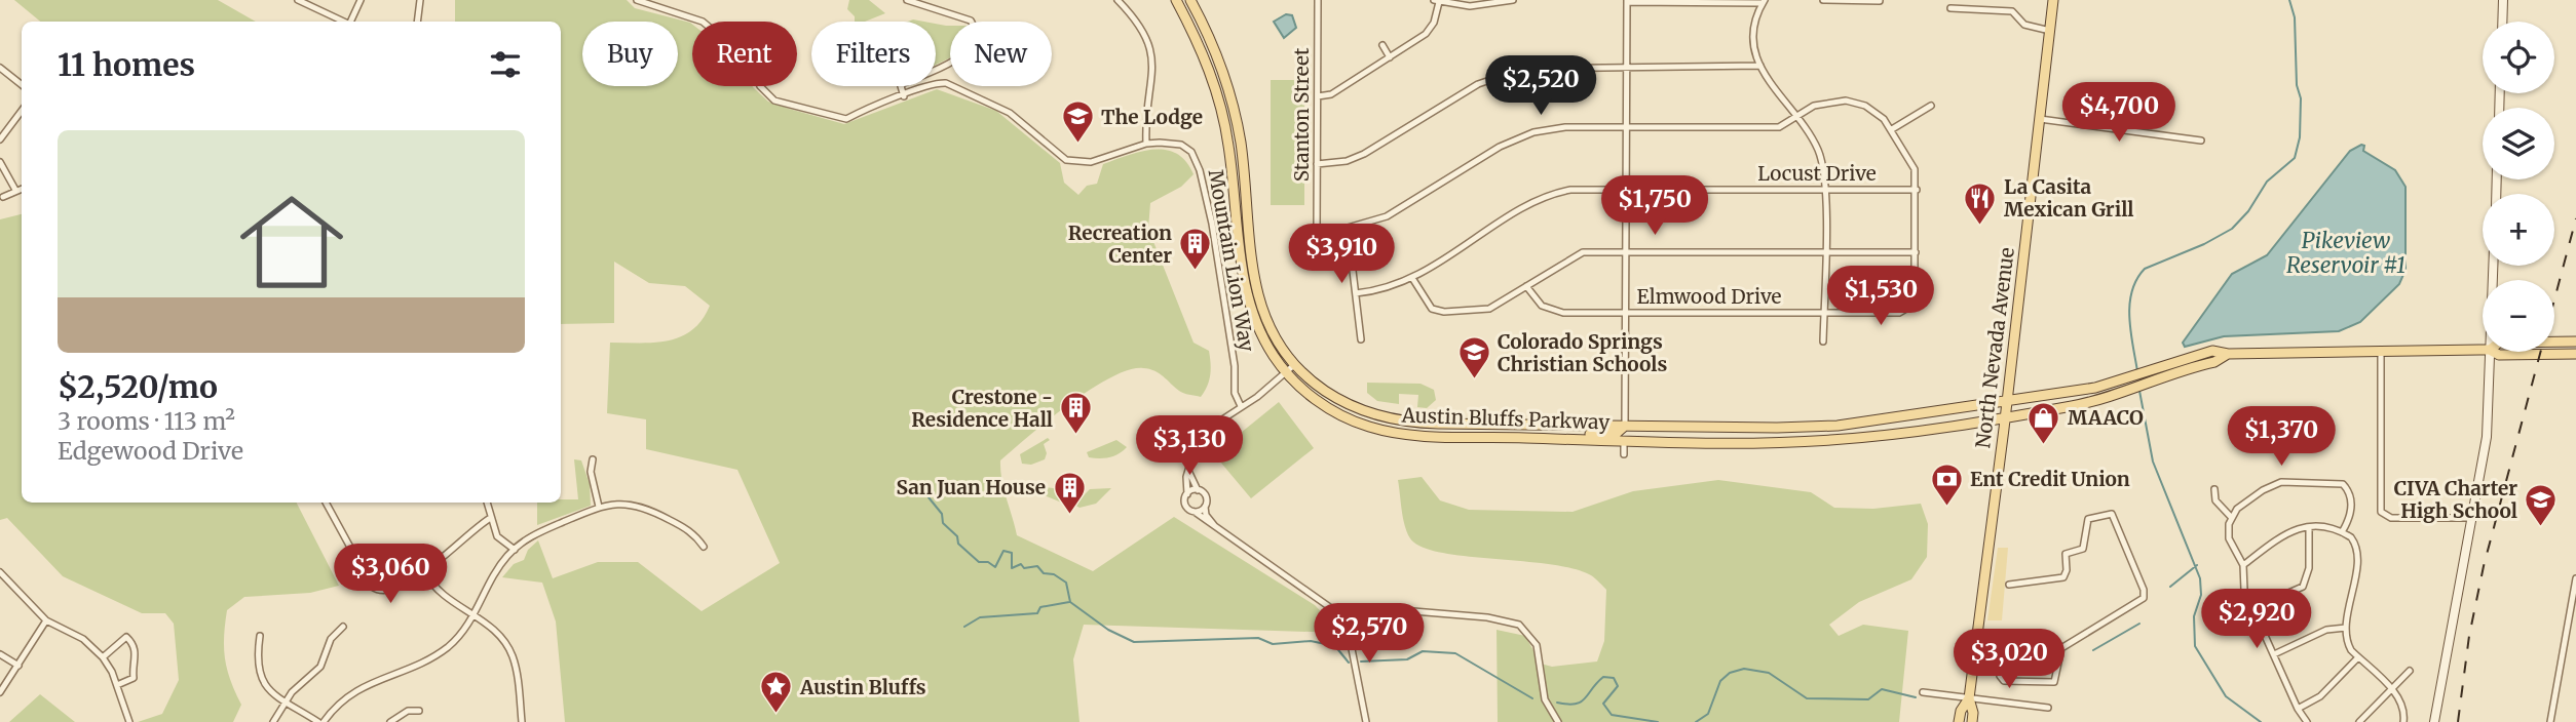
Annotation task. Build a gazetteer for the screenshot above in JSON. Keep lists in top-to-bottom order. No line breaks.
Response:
{"streets":{"main road":["North Nevada Avenue","Austin Bluffs Parkway"],"street":["Stanton Street","Locust Drive","Mountain Lion Way","Elmwood Drive"]},"crossings":[["Stanton Street","Elmwood Drive"],["Locust Drive","Elmwood Drive"],["North Nevada Avenue","Austin Bluffs Parkway"]],"water":["Pikeview Reservoir #1"],"places":{"school or university":["The Lodge","Colorado Springs Christian Schools","CIVA Charter High School"],"restaurant":["La Casita Mexican Grill"],"building":["Recreation Center","Crestone - Residence Hall","San Juan House"],"shop":["MAACO"],"bank":["Ent Credit Union"],"place":["Austin Bluffs"]},"page":{"map_buttons":["+","−"],"chip":["Buy","Rent","Filters","New"],"heading":"11 homes","price":["$2,520","$4,700","$1,750","$3,910","$1,530","$1,370","$3,130","$3,060","$2,920","$2,570","$3,020"],"list":[{"name":"$2,520/mo","note":"3 rooms · 113 m² · Edgewood Drive"}]}}
